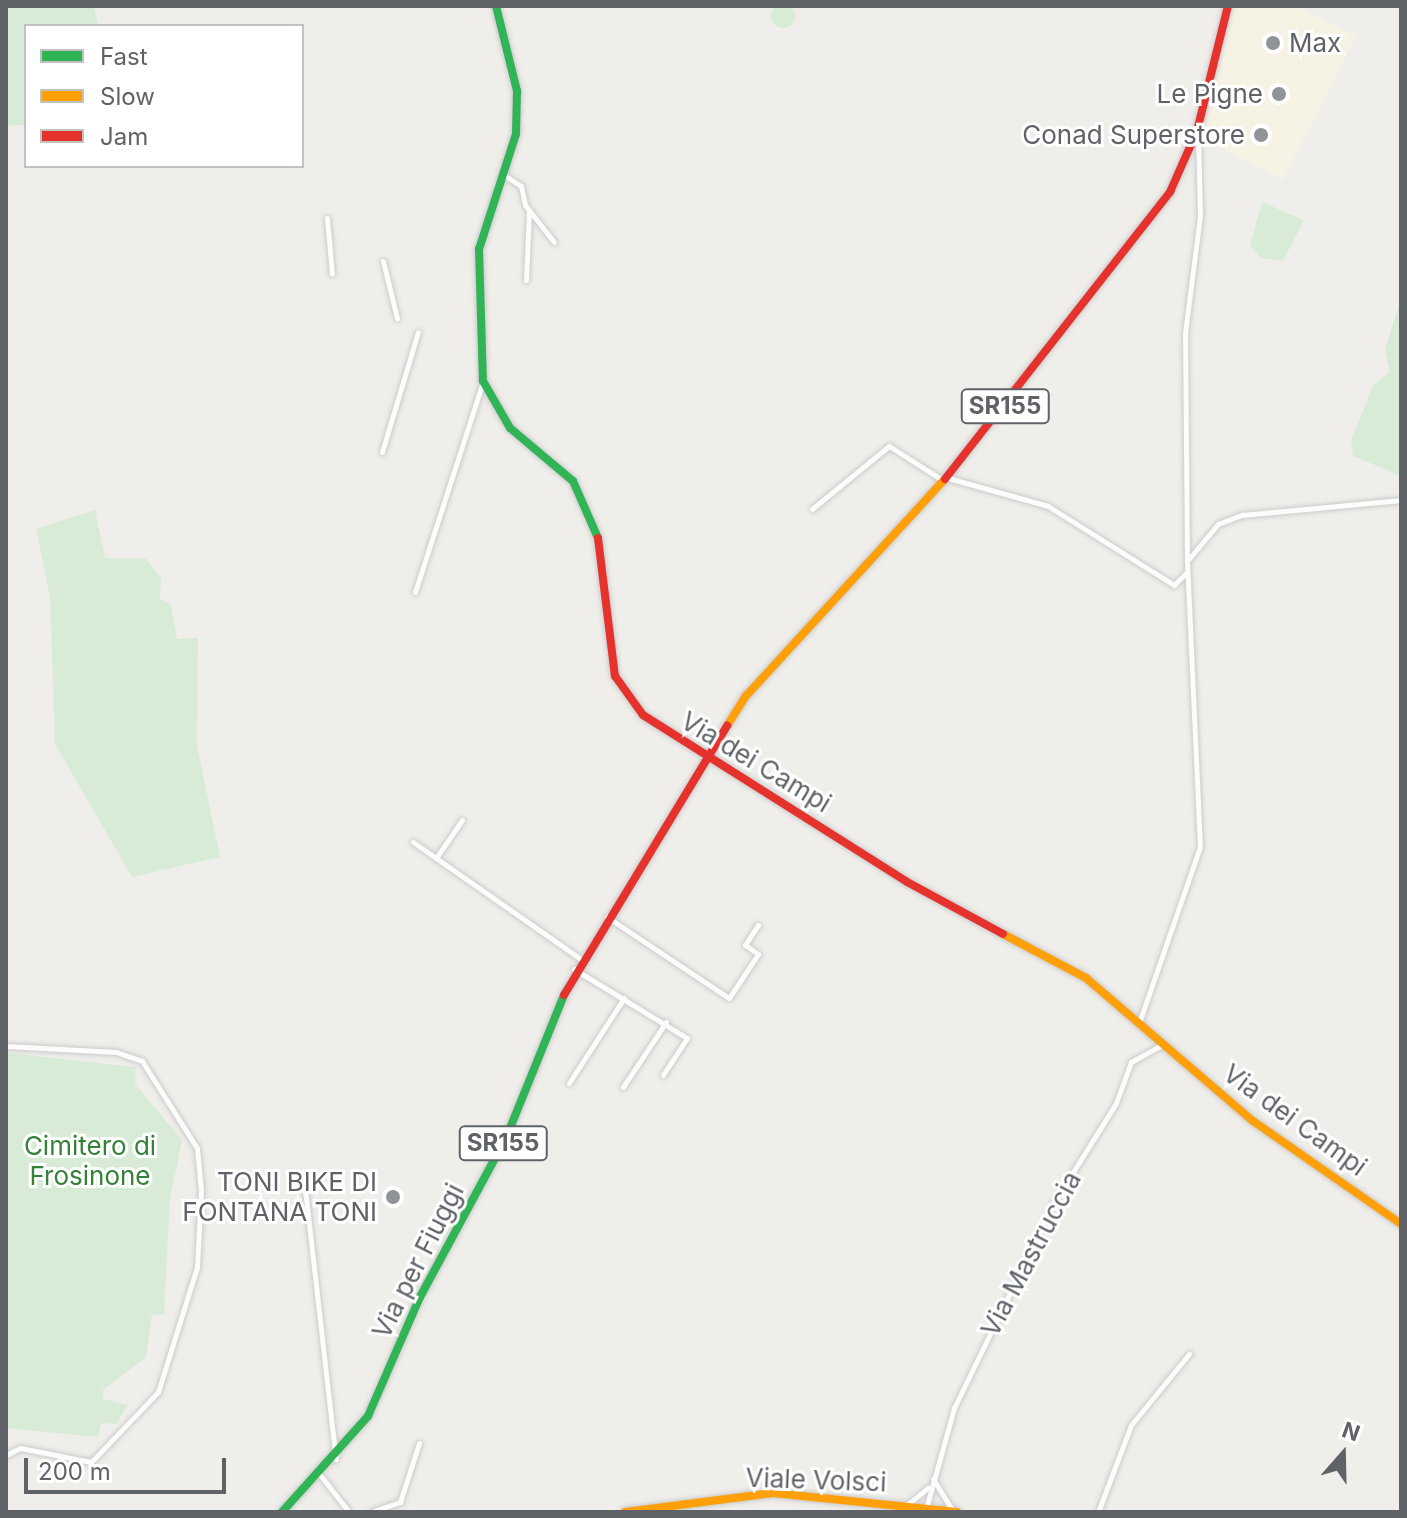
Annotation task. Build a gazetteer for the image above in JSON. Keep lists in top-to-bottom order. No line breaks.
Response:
{"streets":{"main road":["SR155","Via dei Campi","Via per Fiuggi","Viale Volsci"],"street":["Via Mastruccia"]},"crossings":[["SR155","Via dei Campi"],["SR155","Via per Fiuggi"],["Via dei Campi","Via Mastruccia"],["Via dei Campi","Via per Fiuggi"]],"parks":["Cimitero di Frosinone"],"places":["Max","Le Pigne","Conad Superstore","TONI BIKE DI FONTANA TONI"],"legend":["Fast","Slow","Jam"],"scale_bar":"200 m","north":"top"}
